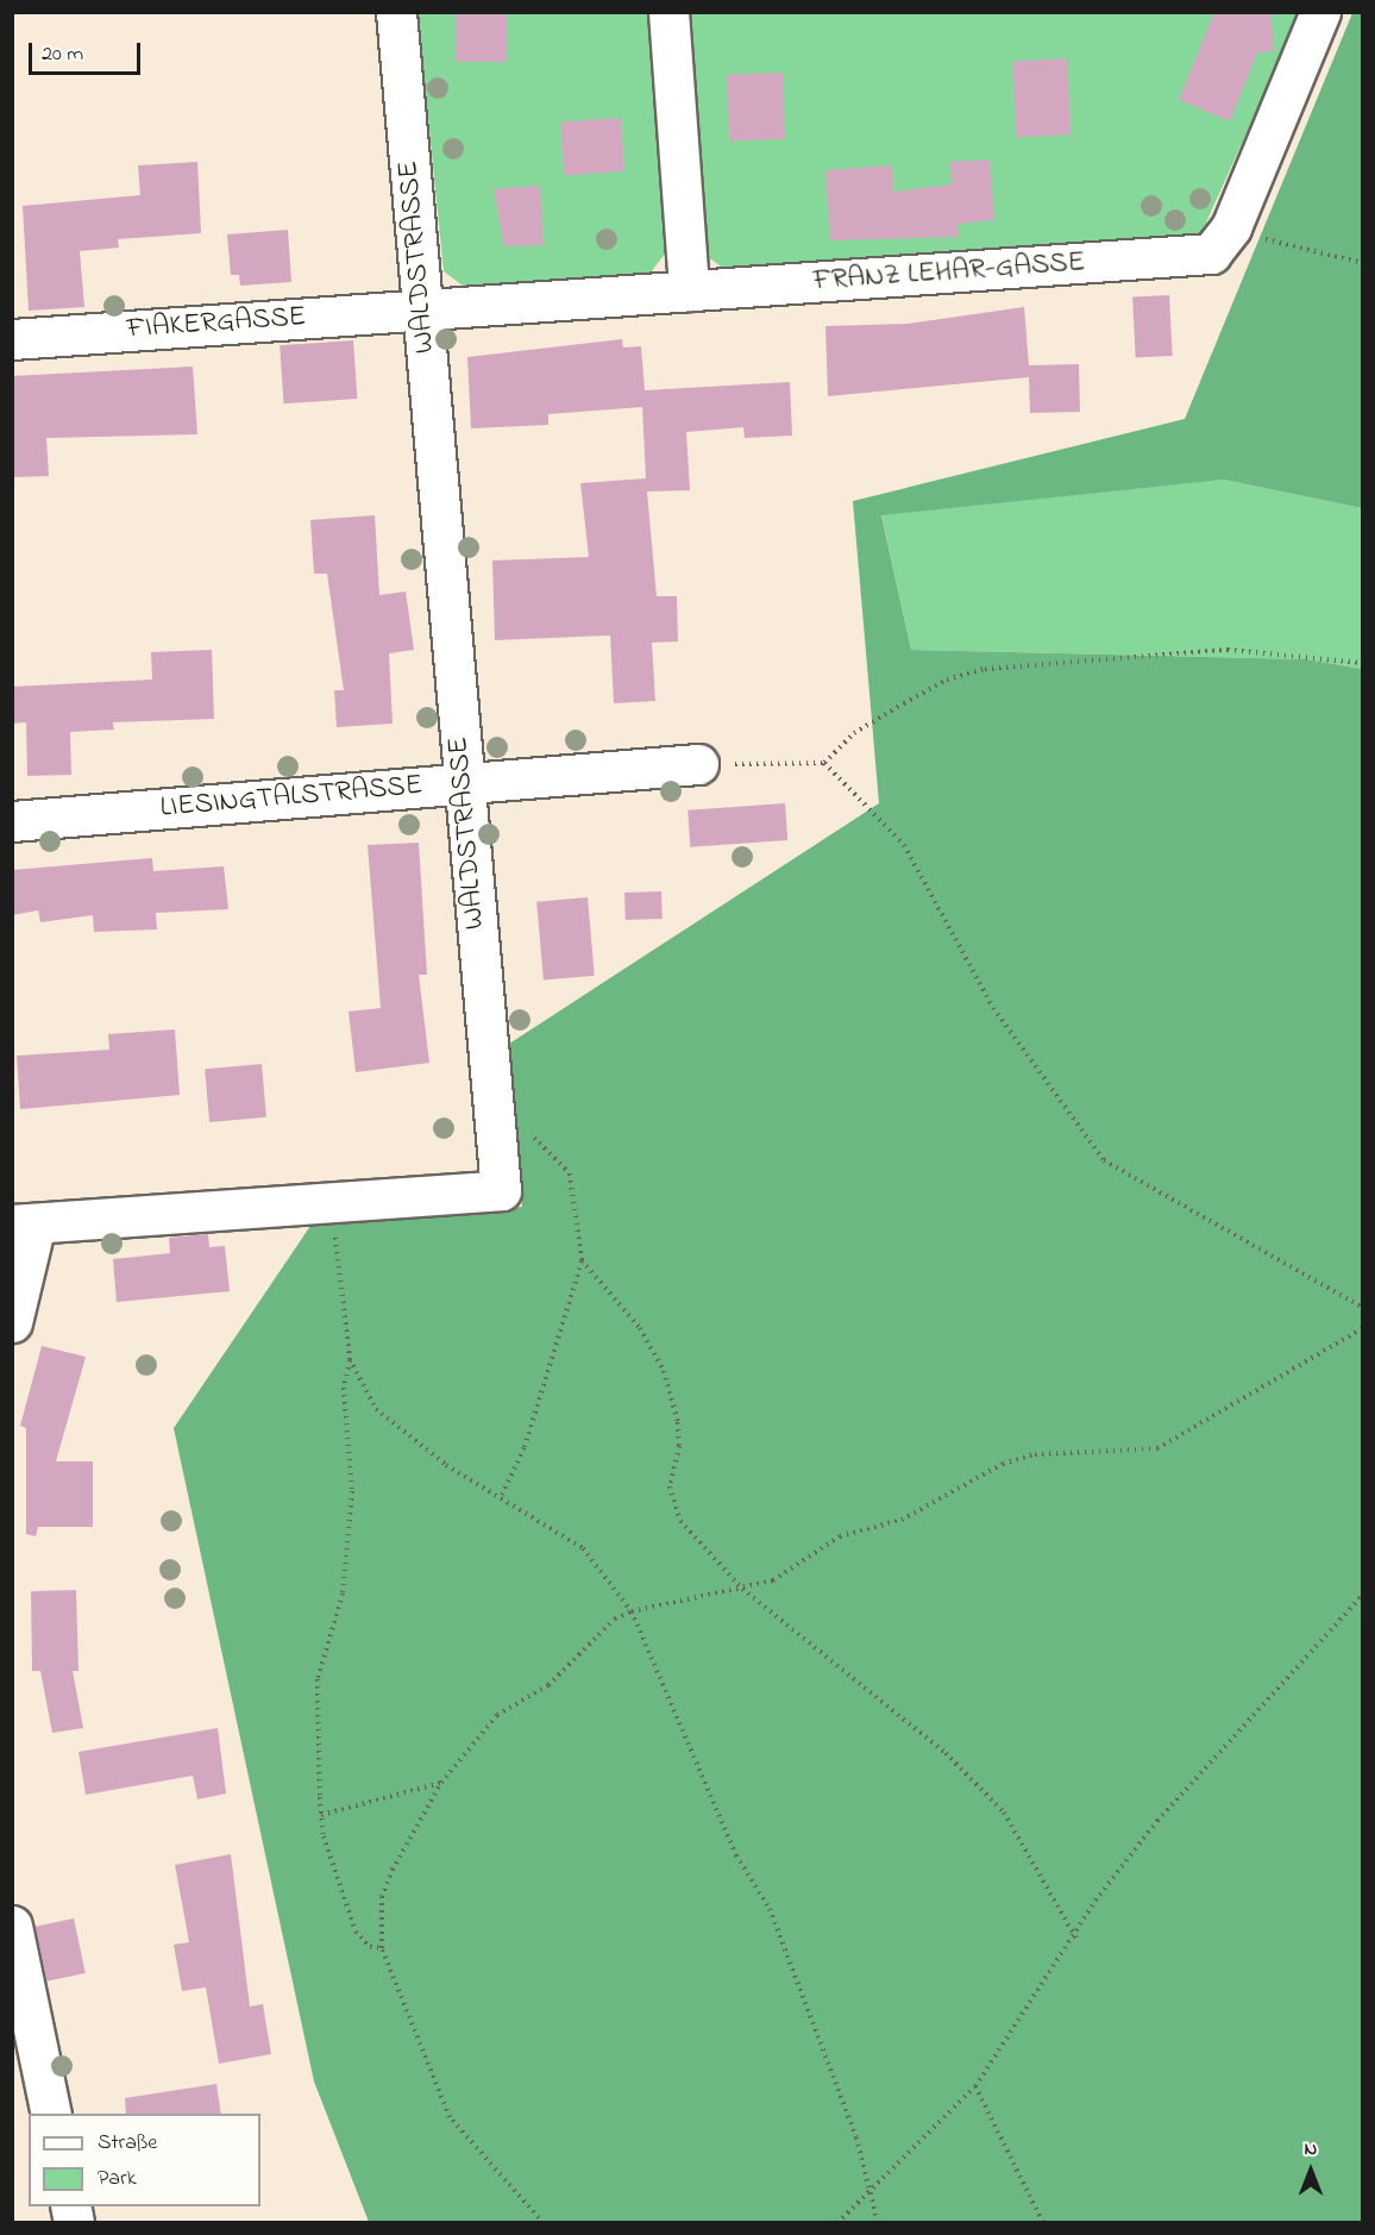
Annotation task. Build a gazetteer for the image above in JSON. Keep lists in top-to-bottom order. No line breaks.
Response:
{"streets":{"street":["WALDSTRASSE","FRANZ LEHAR-GASSE","FIAKERGASSE","LIESINGTALSTRASSE"]},"crossings":[["WALDSTRASSE","FRANZ LEHAR-GASSE"],["WALDSTRASSE","FIAKERGASSE"],["WALDSTRASSE","LIESINGTALSTRASSE"],["FRANZ LEHAR-GASSE","FIAKERGASSE"]],"legend":["Straße","Park"],"scale_bar":"20 m","north":"top"}
